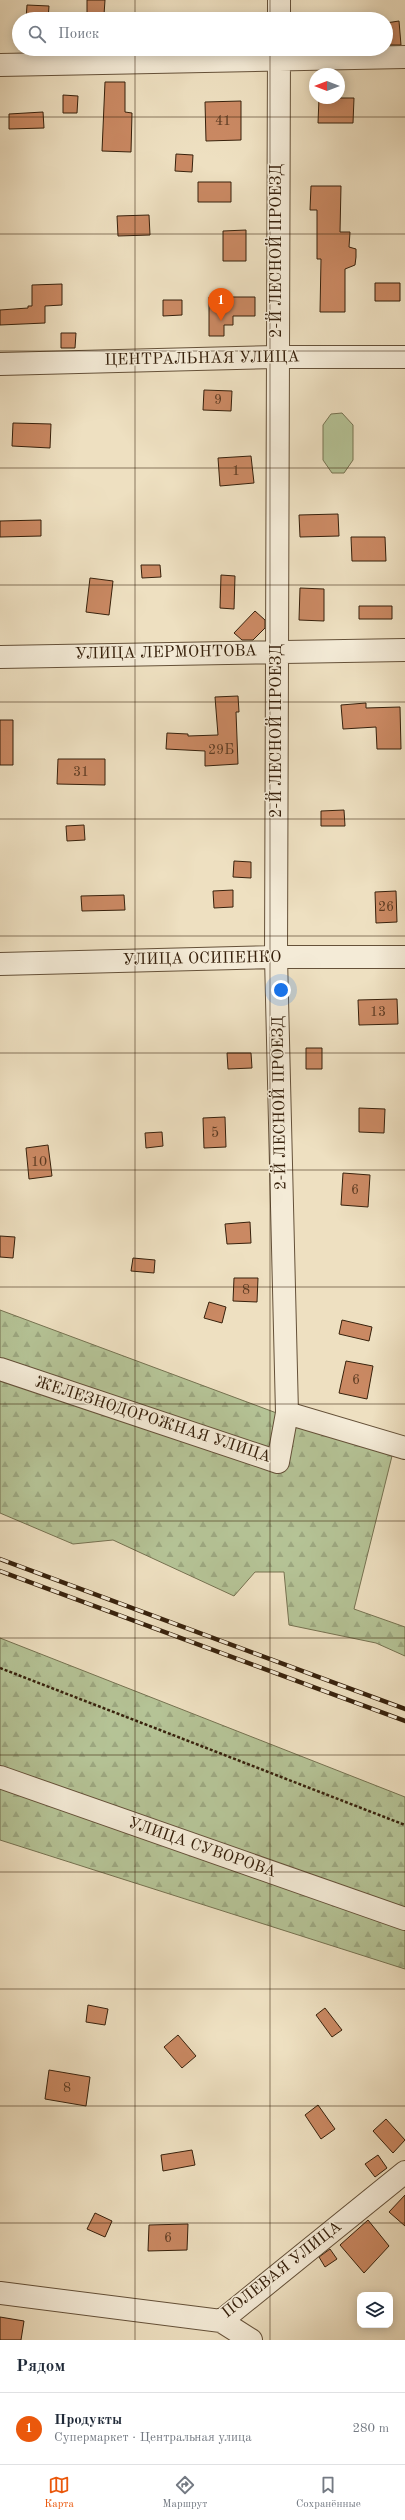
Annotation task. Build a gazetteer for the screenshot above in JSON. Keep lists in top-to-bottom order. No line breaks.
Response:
{"streets":{"street":["2-Й ЛЕСНОЙ ПРОЕЗД","ЦЕНТРАЛЬНАЯ УЛИЦА","УЛИЦА ЛЕРМОНТОВА","УЛИЦА ОСИПЕНКО","ЖЕЛЕЗНОДОРОЖНАЯ УЛИЦА","УЛИЦА СУВОРОВА","ПОЛЕВАЯ УЛИЦА"]},"crossings":[["2-Й ЛЕСНОЙ ПРОЕЗД","ЦЕНТРАЛЬНАЯ УЛИЦА"],["2-Й ЛЕСНОЙ ПРОЕЗД","УЛИЦА ЛЕРМОНТОВА"],["2-Й ЛЕСНОЙ ПРОЕЗД","УЛИЦА ОСИПЕНКО"],["2-Й ЛЕСНОЙ ПРОЕЗД","ЖЕЛЕЗНОДОРОЖНАЯ УЛИЦА"]],"house_numbers":["41","9","1","29Б","31","26","13","5","10","6","8","6","8","6"],"north":"left","page":{"search":"Поиск","pins":"1","heading":"Рядом","list":[{"mark":"1","name":"Продукты","note":"Супермаркет · Центральная улица","value":"280 m"}],"nav":["Карта","Маршрут","Сохранённые"]}}
